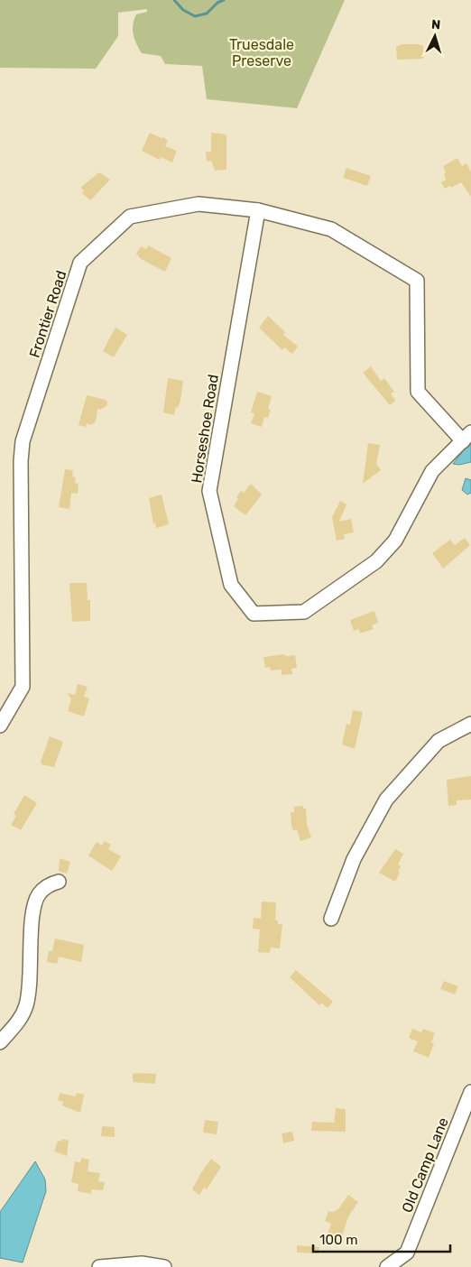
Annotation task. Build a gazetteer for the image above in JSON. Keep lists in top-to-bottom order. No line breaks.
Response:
{"streets":{"street":["Frontier Road","Horseshoe Road","Old Camp Lane"]},"crossings":[["Frontier Road","Horseshoe Road"]],"parks":["Truesdale Preserve"],"scale_bar":"100 m","north":"top"}
